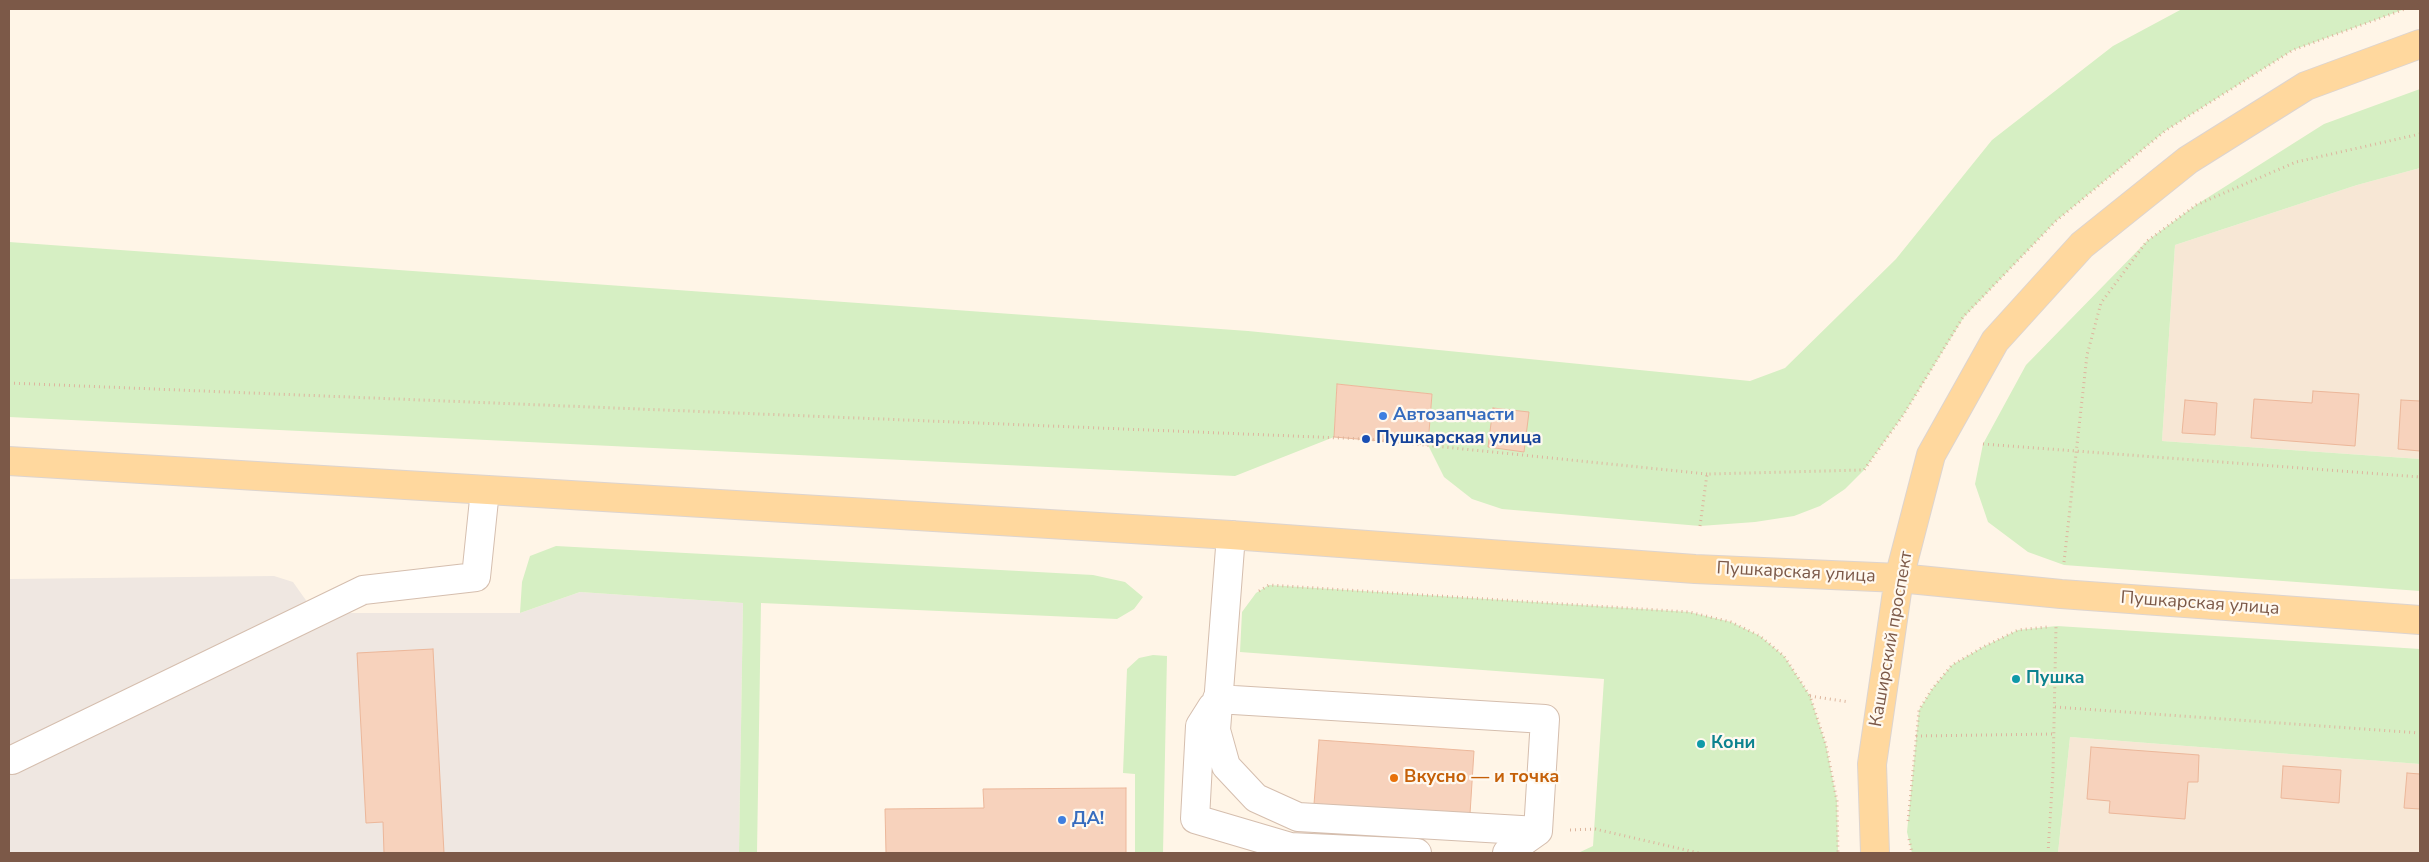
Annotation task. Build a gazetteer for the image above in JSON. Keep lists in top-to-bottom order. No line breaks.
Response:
{"streets":{"main road":["Пушкарская улица","Каширский проспект"]},"crossings":[["Пушкарская улица","Каширский проспект"]],"places":["Автозапчасти","Пушкарская улица","Пушка","Кони","Вкусно — и точка","ДА!"]}
